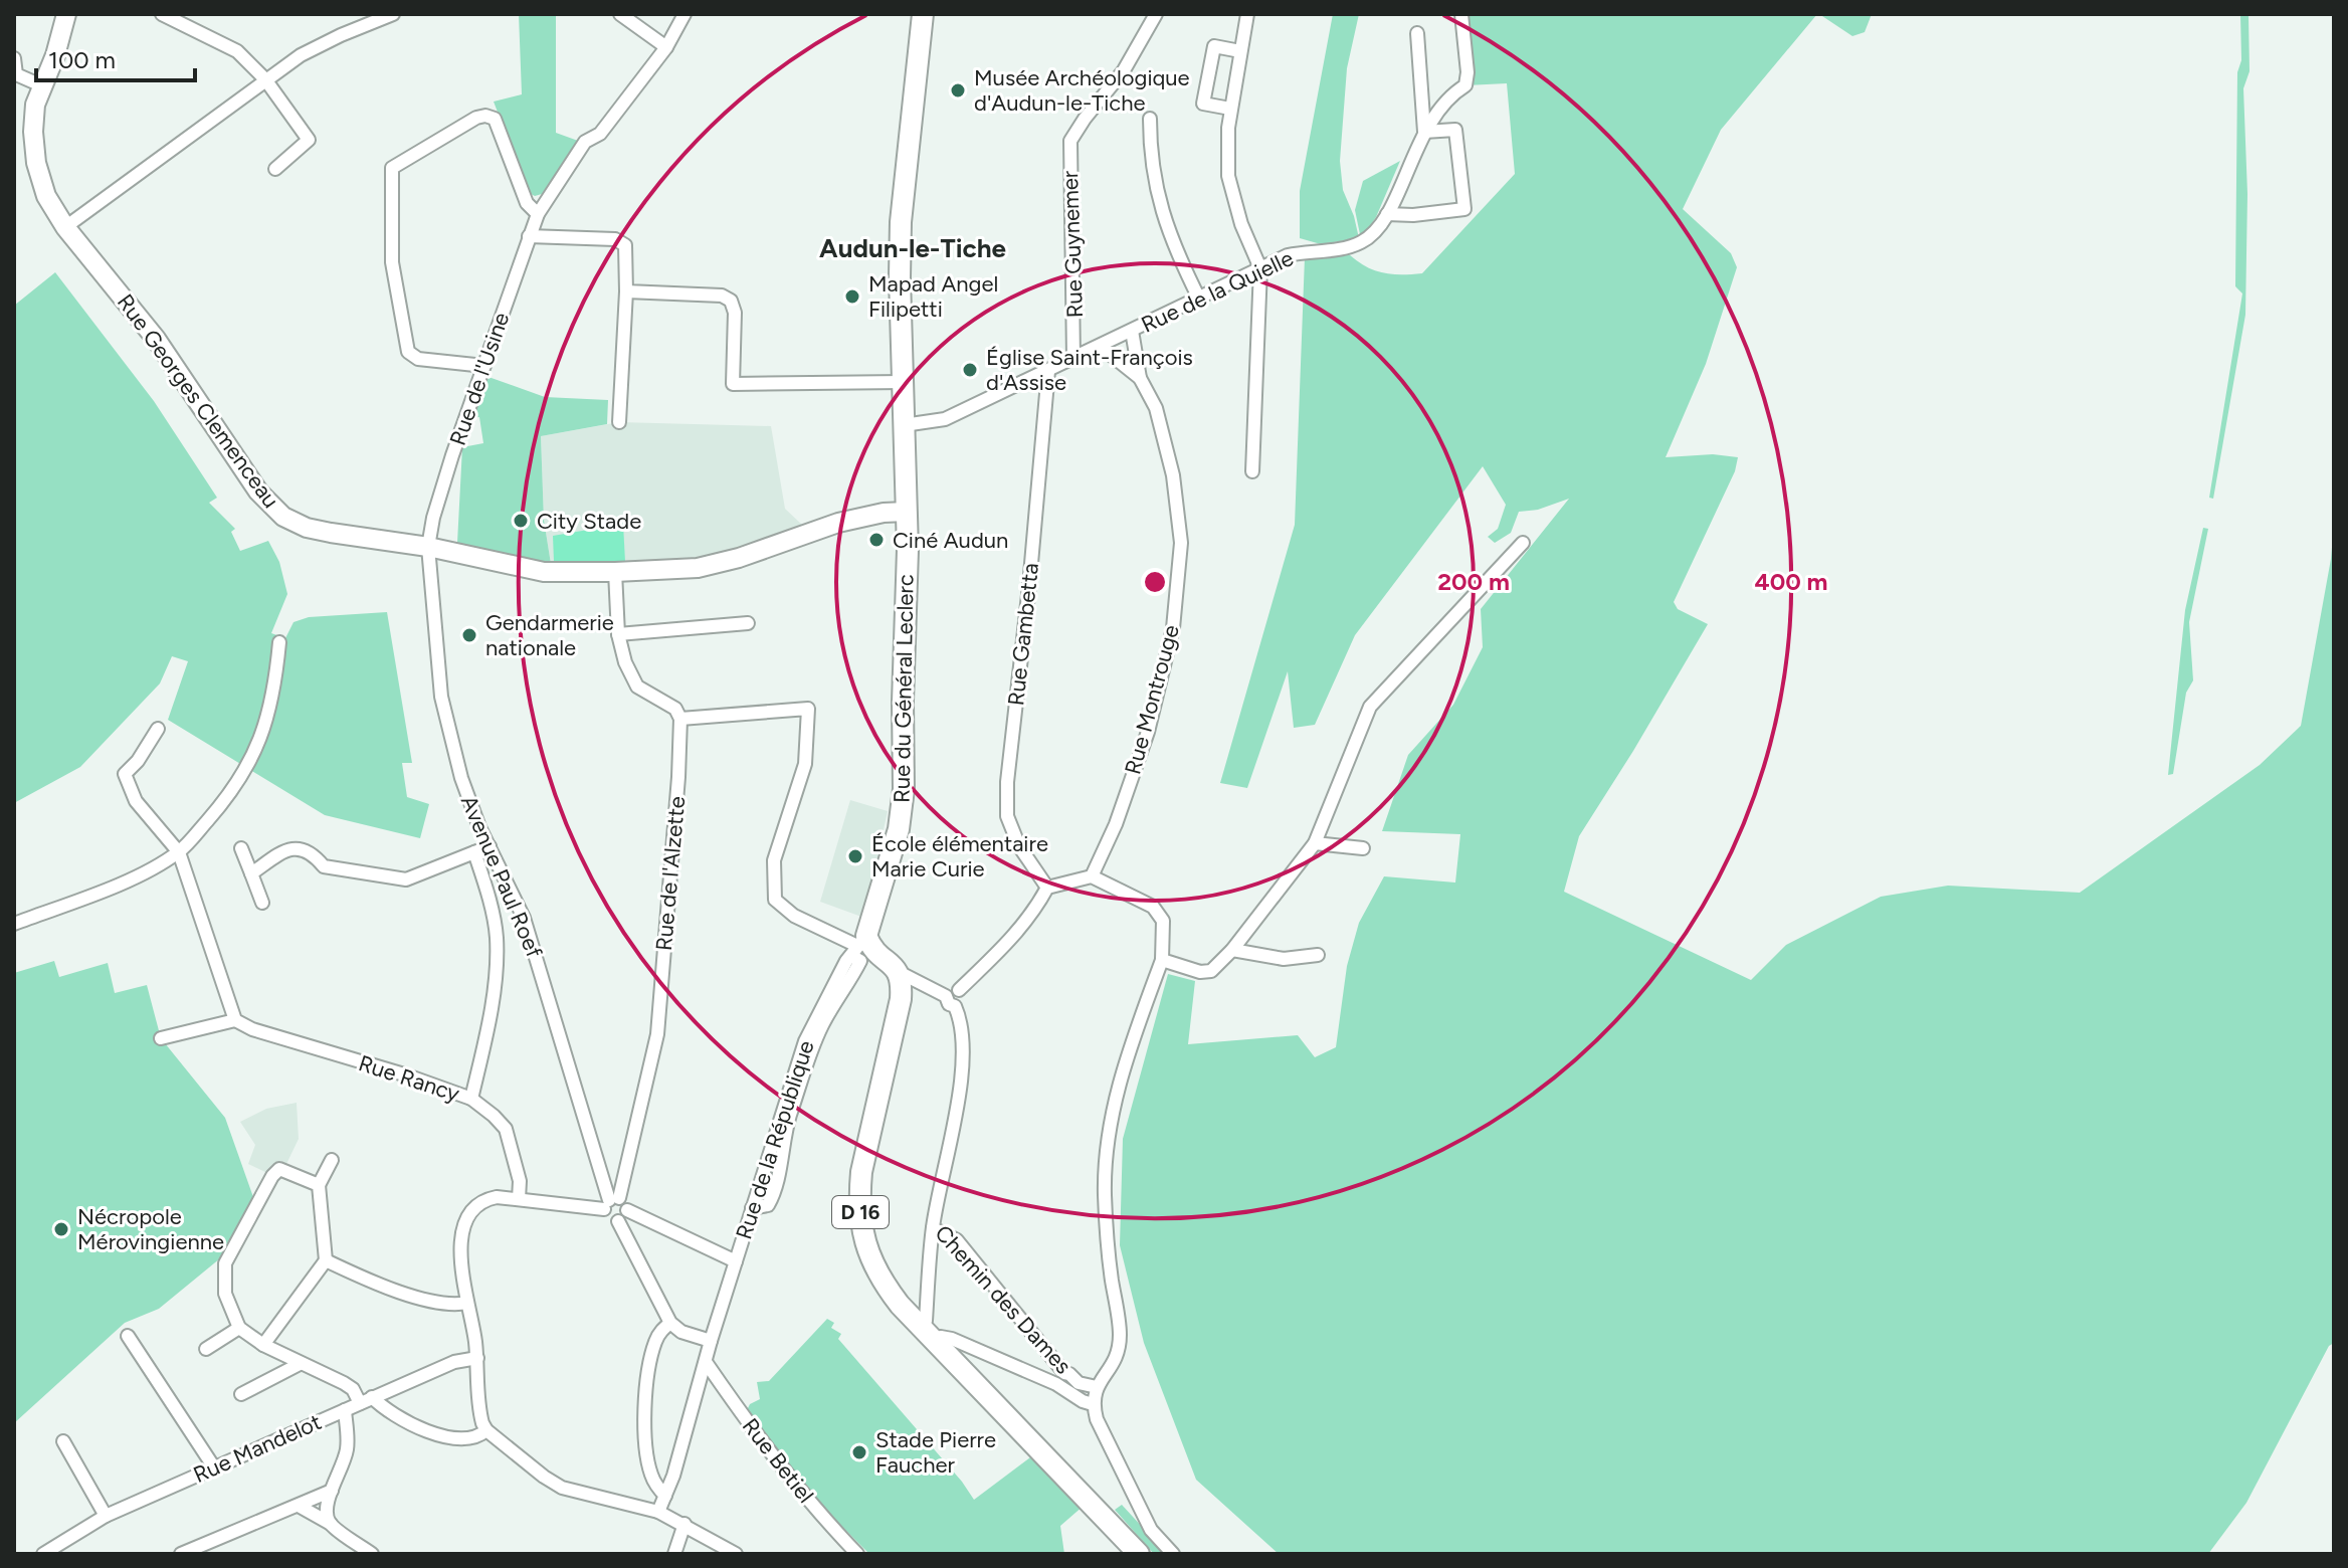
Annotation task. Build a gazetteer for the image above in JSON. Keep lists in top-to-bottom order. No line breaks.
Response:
{"streets":{"main road":["Rue Georges Clemenceau","Rue du Général Leclerc","D 16"],"street":["Rue Guynemer","Rue de la Quielle","Rue de l'Usine","Rue Gambetta","Rue Montrouge","Rue de l'Alzette","Avenue Paul Roef","Rue Rancy","Rue de la République","Chemin des Dames","Rue Mandelot","Rue Betiel"]},"crossings":[["Rue Guynemer","Rue de la Quielle"],["Rue de la Quielle","Rue Gambetta"],["Rue de la Quielle","Rue du Général Leclerc"],["Rue de la Quielle","Rue Montrouge"],["Rue de l'Usine","Rue Georges Clemenceau"],["Rue de l'Usine","Avenue Paul Roef"],["Rue Georges Clemenceau","Rue du Général Leclerc"],["Rue Georges Clemenceau","Avenue Paul Roef"],["Rue Gambetta","Chemin des Dames"],["Rue du Général Leclerc","Rue de la République"],["Rue de l'Alzette","Avenue Paul Roef"]],"districts":["Audun-le-Tiche"],"places":["Musée Archéologique d'Audun-le-Tiche","Mapad Angel Filipetti","Église Saint-François d'Assise","City Stade","Ciné Audun","Gendarmerie nationale","École élémentaire Marie Curie","Nécropole Mérovingienne","Stade Pierre Faucher"],"scale_bar":"100 m","rings":["200 m","400 m"]}
